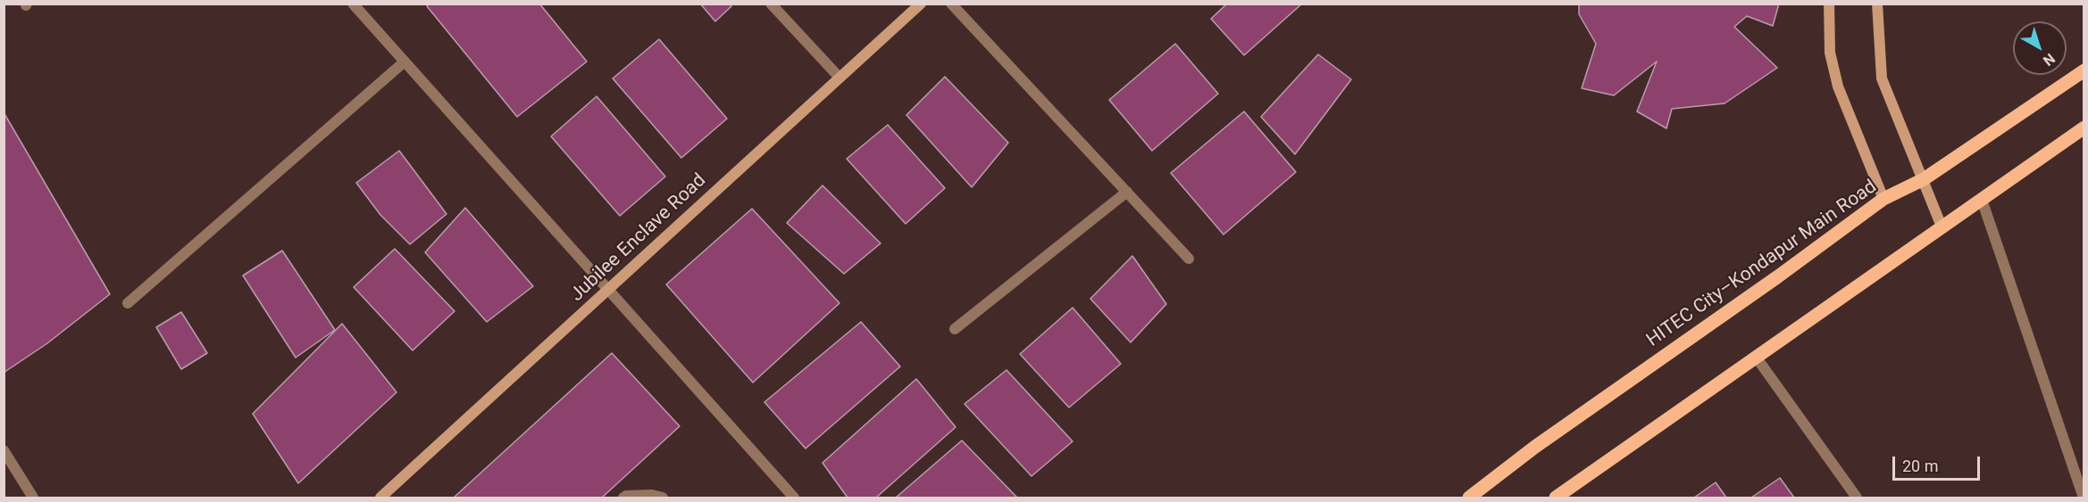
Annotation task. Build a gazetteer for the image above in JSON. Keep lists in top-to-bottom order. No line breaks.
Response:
{"streets":{"main road":["HITEC City–Kondapur Main Road"],"street":["Jubilee Enclave Road"]},"scale_bar":"20 m","north":"bottom right"}
